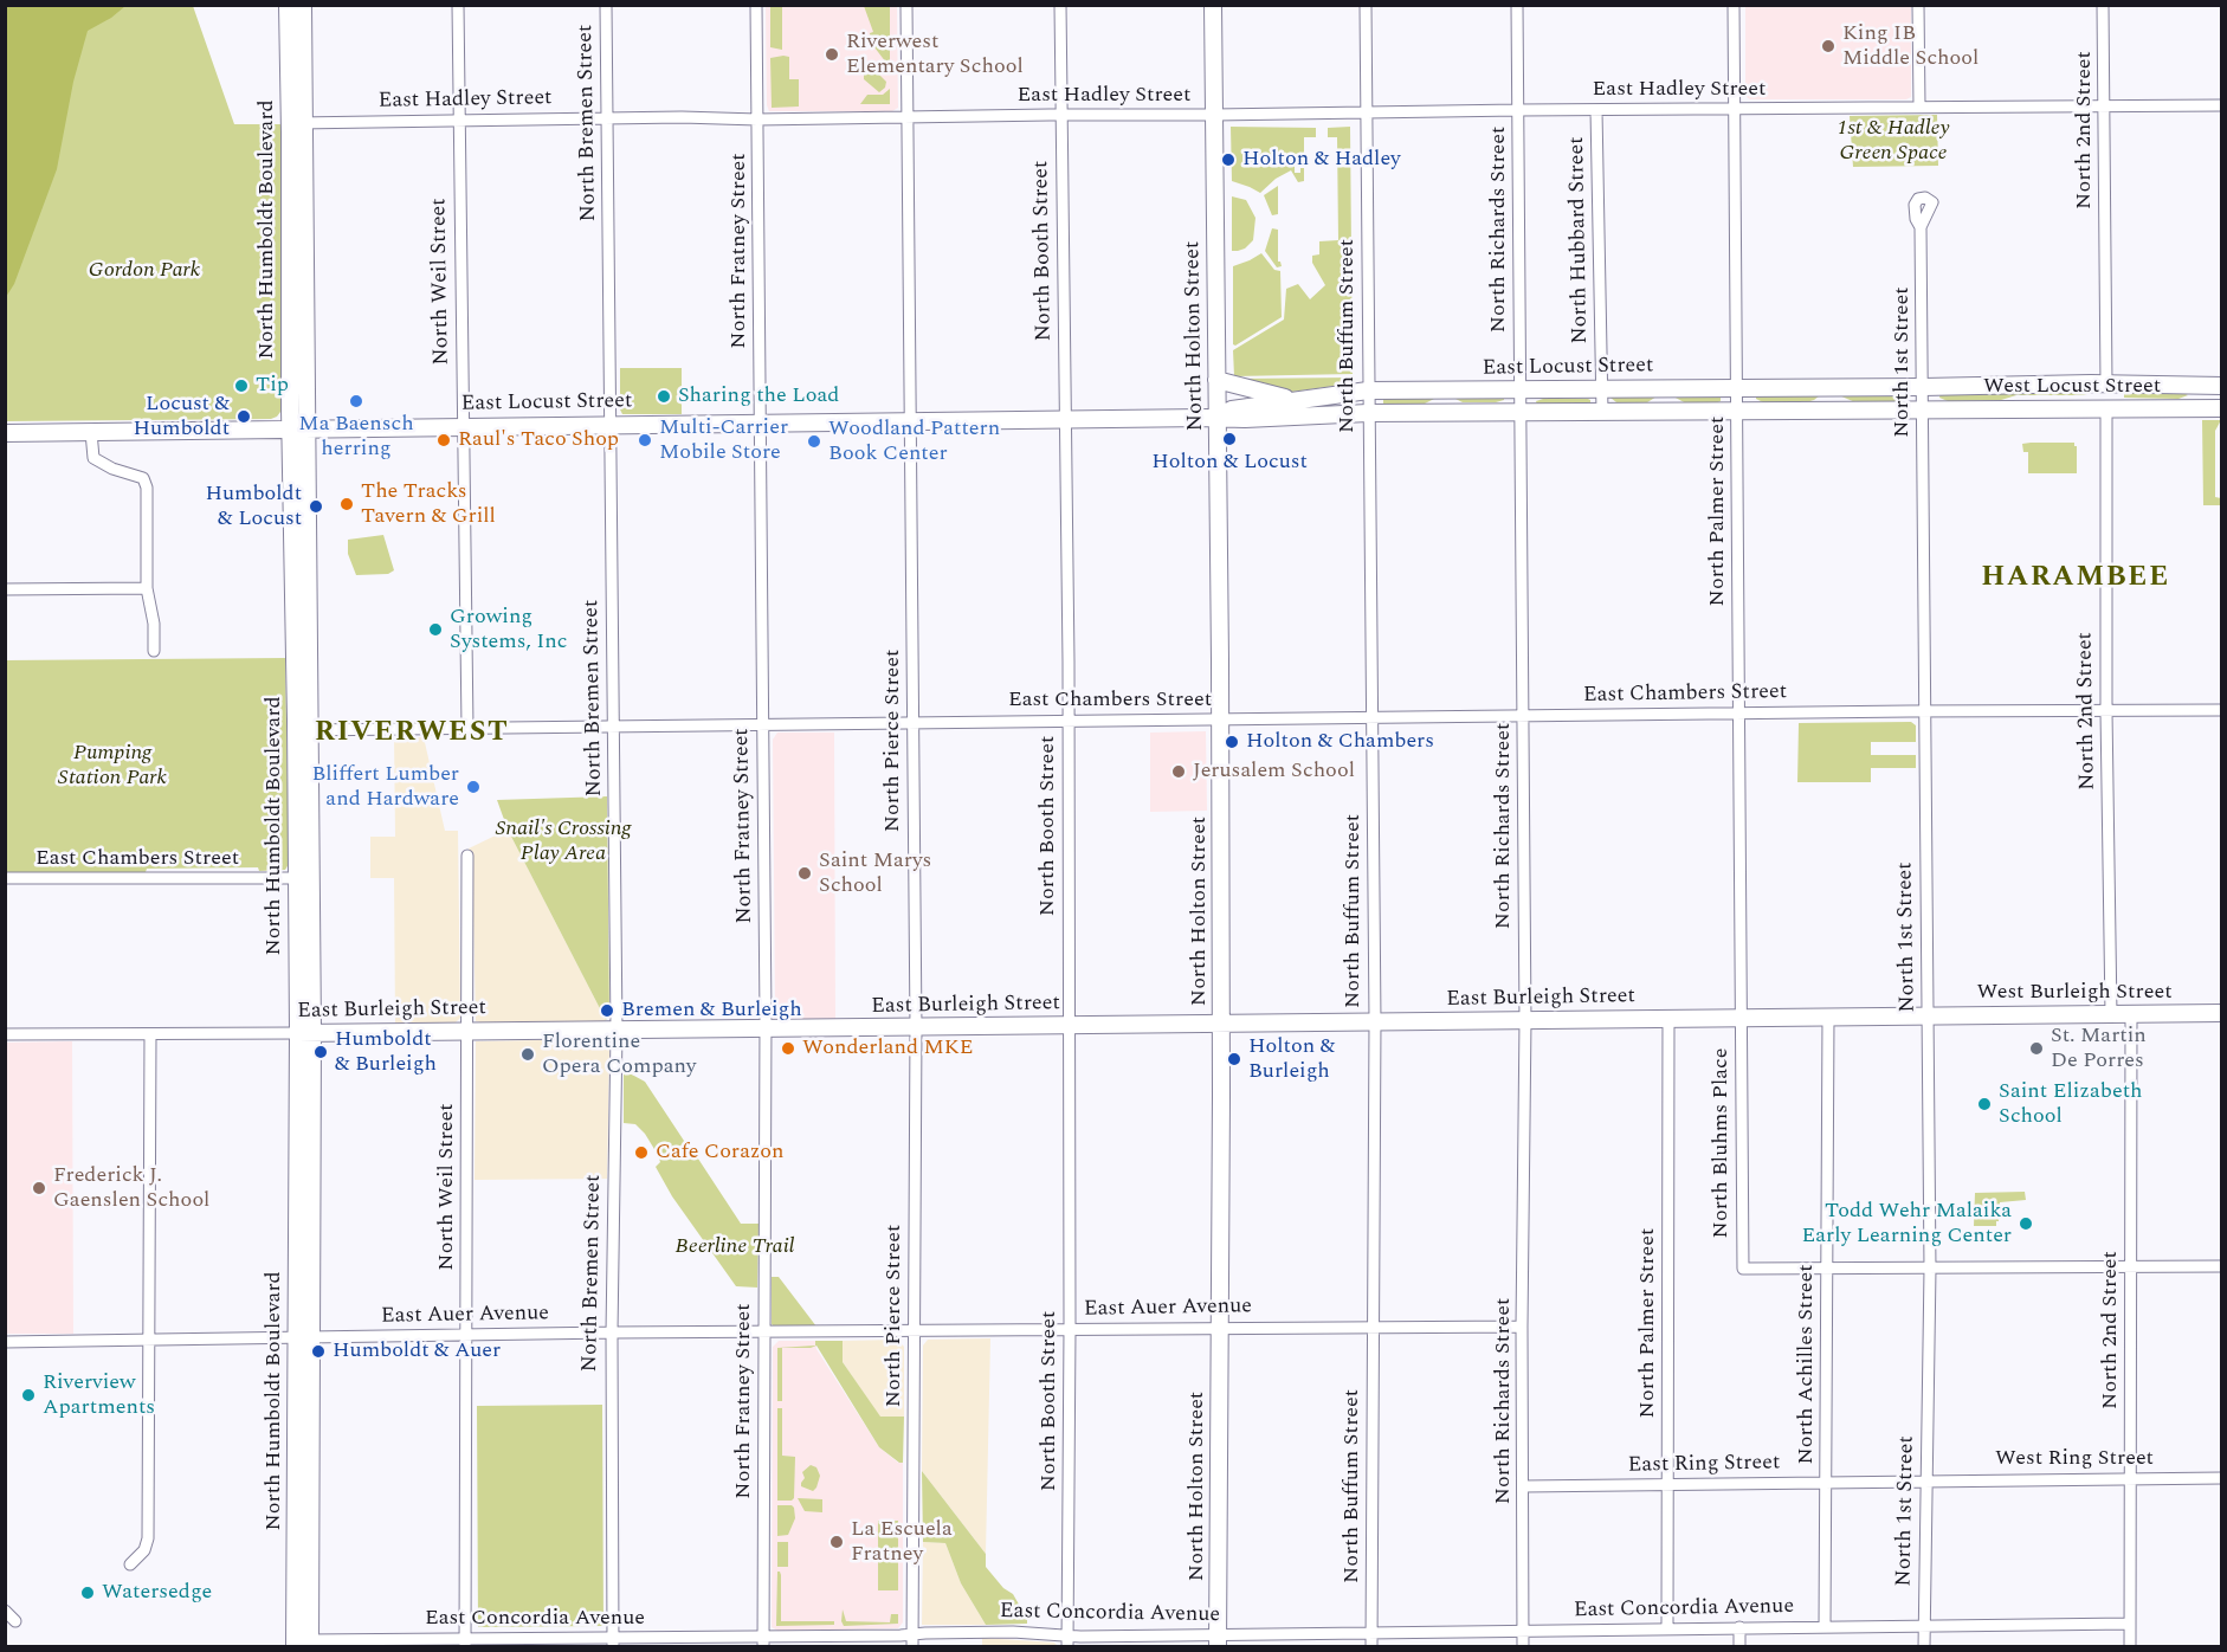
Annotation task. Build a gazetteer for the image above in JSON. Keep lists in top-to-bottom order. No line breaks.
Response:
{"streets":{"main road":["North Humboldt Boulevard","North Holton Street","East Locust Street","West Locust Street","West Burleigh Street","East Burleigh Street"],"street":["East Hadley Street","North Bremen Street","North 2nd Street","North Richards Street","North Hubbard Street","North Fratney Street","North Booth Street","North Weil Street","North Buffum Street","North 1st Street","North Palmer Street","East Chambers Street","North Pierce Street","North Bluhms Place","East Auer Avenue","North Achilles Street","West Ring Street","East Ring Street","East Concordia Avenue"]},"crossings":[["East Hadley Street","North Bremen Street"],["East Hadley Street","North 2nd Street"],["East Hadley Street","North Humboldt Boulevard"],["East Hadley Street","North Richards Street"],["East Hadley Street","North Hubbard Street"],["East Hadley Street","North Fratney Street"],["East Hadley Street","North Booth Street"],["East Hadley Street","North Weil Street"],["East Hadley Street","North Holton Street"],["East Hadley Street","North Buffum Street"],["East Hadley Street","North Palmer Street"],["East Hadley Street","North Pierce Street"],["North Bremen Street","East Locust Street"],["North Bremen Street","East Chambers Street"],["North Bremen Street","East Burleigh Street"],["North Bremen Street","East Auer Avenue"],["North Bremen Street","East Concordia Avenue"],["North 2nd Street","West Locust Street"],["North 2nd Street","East Chambers Street"],["North 2nd Street","West Burleigh Street"],["North 2nd Street","West Ring Street"],["North 2nd Street","East Concordia Avenue"],["North Humboldt Boulevard","East Locust Street"],["North Humboldt Boulevard","East Chambers Street"],["North Humboldt Boulevard","East Burleigh Street"],["North Humboldt Boulevard","East Auer Avenue"],["North Humboldt Boulevard","East Concordia Avenue"],["North Richards Street","East Locust Street"],["North Richards Street","East Chambers Street"],["North Richards Street","East Burleigh Street"],["North Richards Street","East Auer Avenue"],["North Richards Street","East Ring Street"],["North Richards Street","East Concordia Avenue"],["North Hubbard Street","East Locust Street"],["North Fratney Street","East Locust Street"],["North Fratney Street","East Chambers Street"],["North Fratney Street","East Burleigh Street"],["North Fratney Street","East Auer Avenue"],["North Fratney Street","East Concordia Avenue"],["North Booth Street","East Locust Street"],["North Booth Street","East Chambers Street"],["North Booth Street","East Burleigh Street"],["North Booth Street","East Auer Avenue"],["North Booth Street","East Concordia Avenue"],["North Weil Street","East Locust Street"],["North Weil Street","East Chambers Street"],["North Weil Street","East Burleigh Street"],["North Weil Street","East Auer Avenue"],["North Weil Street","East Concordia Avenue"],["North Holton Street","East Locust Street"],["North Holton Street","East Chambers Street"],["North Holton Street","East Burleigh Street"],["North Holton Street","East Auer Avenue"],["North Holton Street","East Concordia Avenue"],["North Buffum Street","East Locust Street"],["North Buffum Street","East Chambers Street"],["North Buffum Street","East Burleigh Street"],["North Buffum Street","East Auer Avenue"],["North Buffum Street","East Concordia Avenue"],["North 1st Street","East Locust Street"],["North 1st Street","West Locust Street"],["North 1st Street","East Chambers Street"],["North 1st Street","West Burleigh Street"],["North 1st Street","East Burleigh Street"],["North 1st Street","West Ring Street"],["North 1st Street","East Ring Street"],["North 1st Street","East Concordia Avenue"],["East Locust Street","West Locust Street"],["East Locust Street","North Palmer Street"],["East Locust Street","North Pierce Street"],["North Palmer Street","East Chambers Street"],["North Palmer Street","East Burleigh Street"],["North Palmer Street","North Bluhms Place"],["North Palmer Street","East Ring Street"],["North Palmer Street","East Concordia Avenue"],["East Chambers Street","North Pierce Street"],["North Pierce Street","East Burleigh Street"],["North Pierce Street","East Auer Avenue"],["North Pierce Street","East Concordia Avenue"],["West Burleigh Street","East Burleigh Street"],["East Burleigh Street","North Bluhms Place"],["East Burleigh Street","North Achilles Street"],["North Bluhms Place","North Achilles Street"],["North Achilles Street","East Ring Street"],["North Achilles Street","East Concordia Avenue"],["West Ring Street","East Ring Street"]],"districts":["HARAMBEE","RIVERWEST"],"parks":["1st & Hadley Green Space","Gordon Park","Pumping Station Park","Snail's Crossing Play Area","Beerline Trail"],"places":["King IB Middle School","Riverwest Elementary School","Holton & Hadley","Tip","Sharing the Load","Ma Baensch herring","Locust & Humboldt","Holton & Locust","Raul's Taco Shop","Multi-Carrier Mobile Store","Woodland Pattern Book Center","The Tracks Tavern & Grill","Humboldt & Locust","Growing Systems, Inc","Holton & Chambers","Jerusalem School","Bliffert Lumber and Hardware","Saint Marys School","Bremen & Burleigh","Wonderland MKE","St. Martin De Porres","Humboldt & Burleigh","Florentine Opera Company","Holton & Burleigh","Saint Elizabeth School","Cafe Corazon","Frederick J. Gaenslen School","Todd Wehr Malaika Early Learning Center","Humboldt & Auer","Riverview Apartments","La Escuela Fratney","Watersedge"]}
